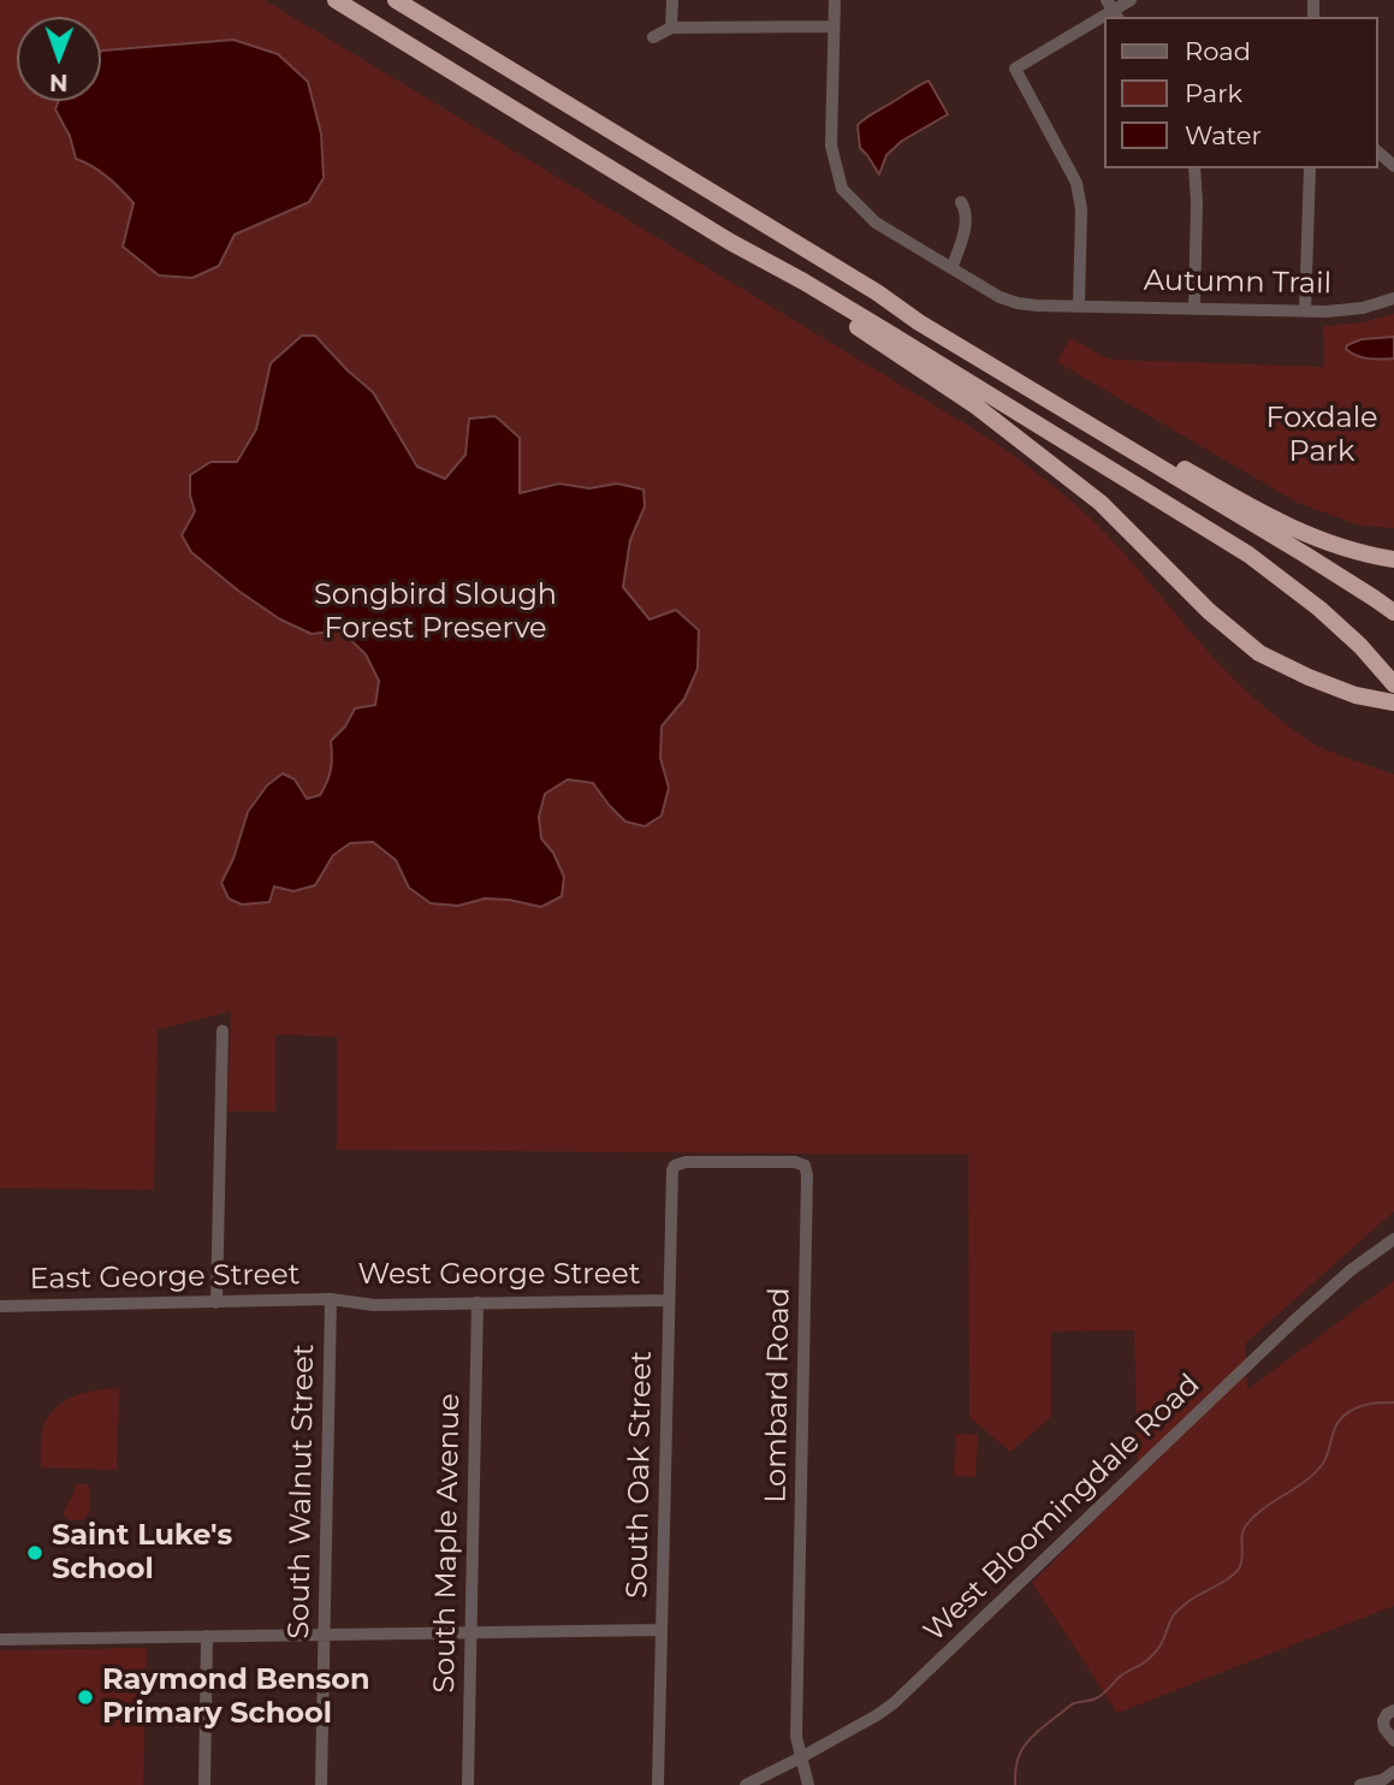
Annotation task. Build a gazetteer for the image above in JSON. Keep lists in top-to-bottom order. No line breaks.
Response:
{"streets":{"street":["Autumn Trail","West George Street","East George Street","Lombard Road","South Oak Street","South Walnut Street","West Bloomingdale Road","South Maple Avenue"]},"crossings":[["West George Street","East George Street"],["West George Street","South Oak Street"],["West George Street","South Walnut Street"],["West George Street","South Maple Avenue"],["East George Street","South Walnut Street"],["Lombard Road","South Oak Street"],["Lombard Road","West Bloomingdale Road"]],"parks":["Foxdale Park","Songbird Slough Forest Preserve"],"places":["Saint Luke's School","Raymond Benson Primary School"],"legend":["Road","Park","Water"],"north":"bottom"}
